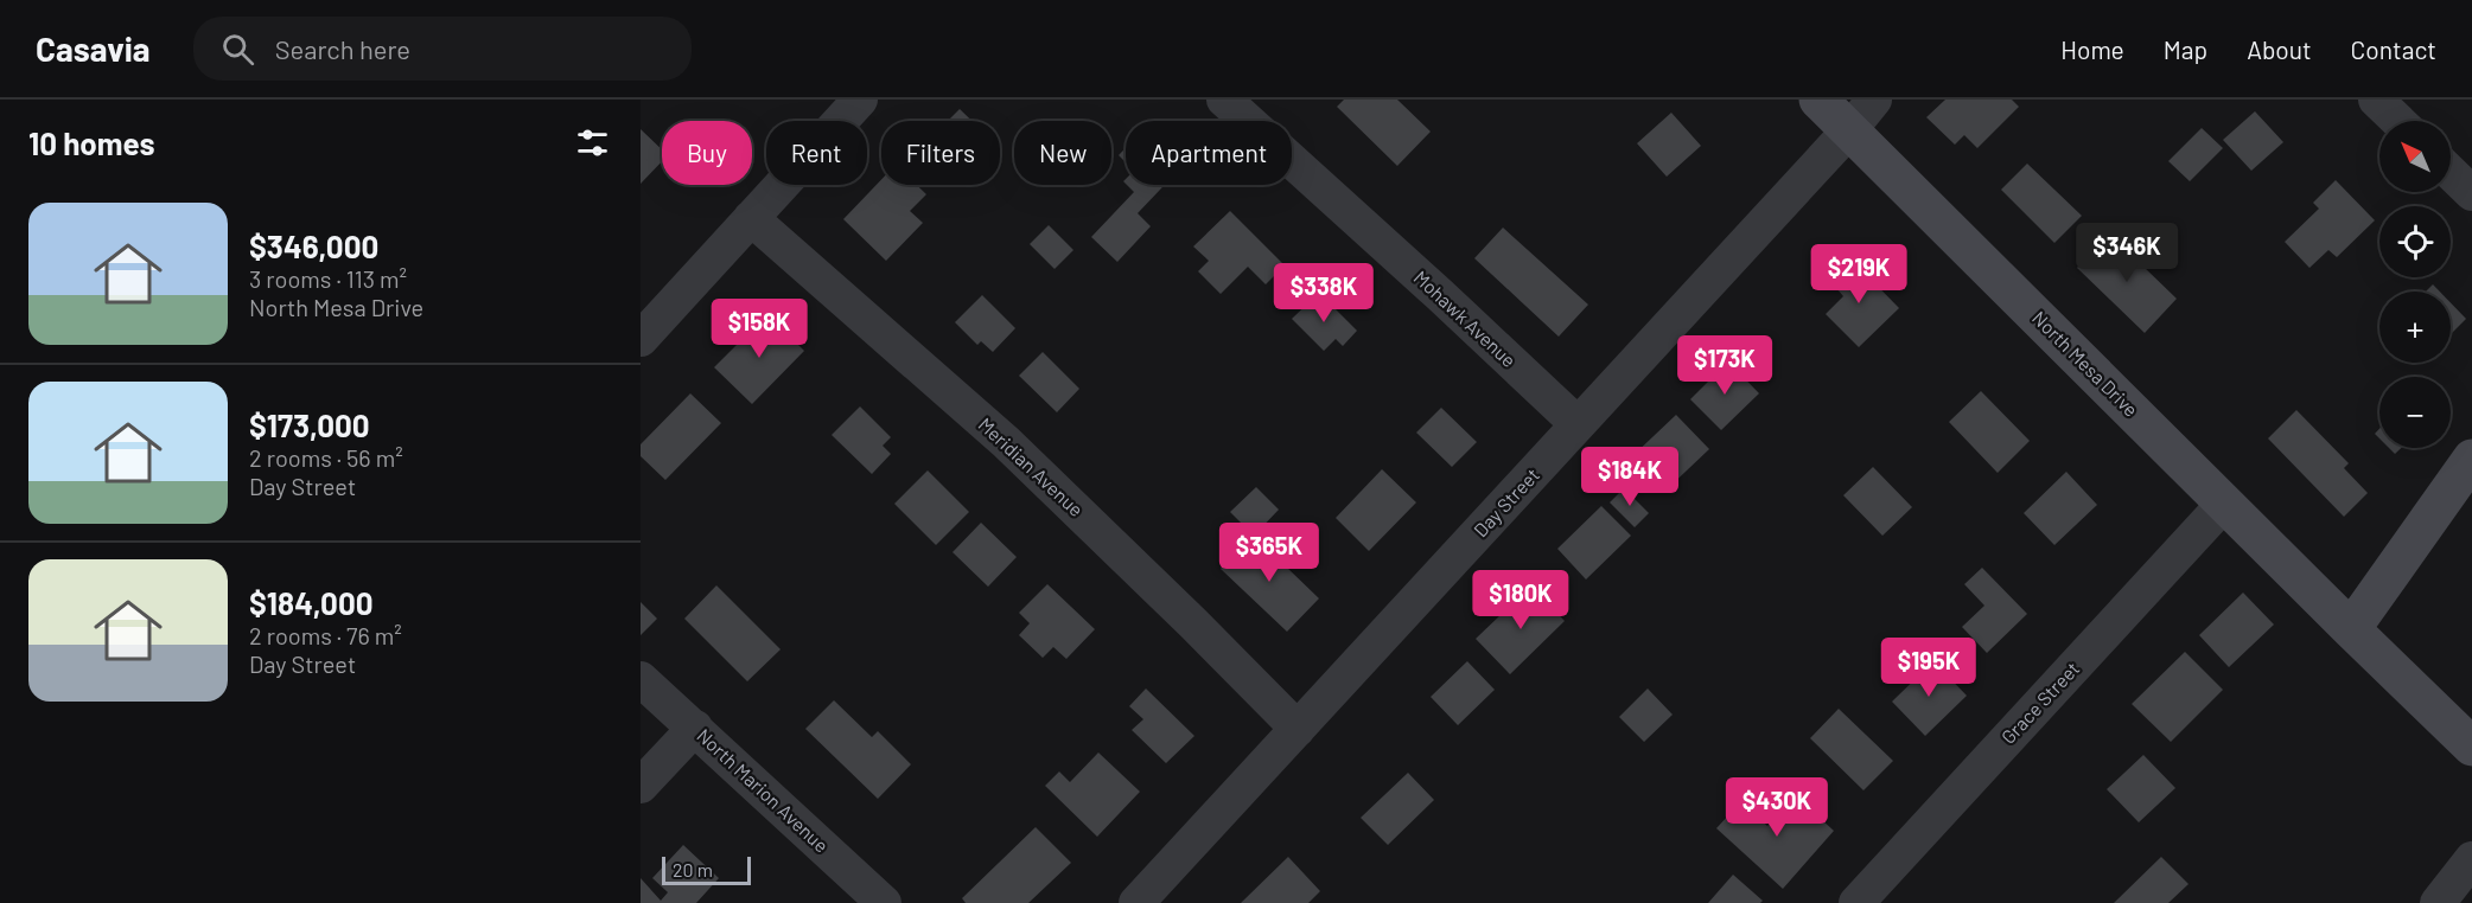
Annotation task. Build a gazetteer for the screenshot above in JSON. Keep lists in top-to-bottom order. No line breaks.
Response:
{"streets":{"main road":["North Mesa Drive"],"street":["Mohawk Avenue","Meridian Avenue","Day Street","Grace Street","North Marion Avenue"]},"crossings":[["Mohawk Avenue","Day Street"],["North Mesa Drive","Day Street"],["North Mesa Drive","Grace Street"],["Meridian Avenue","Day Street"]],"scale_bar":"20 m","north":"top left","page":{"header":"Casavia","search":"Search here","nav":["Home","Map","About","Contact"],"heading":"10 homes","map_buttons":["+","−"],"chip":["Buy","Rent","Filters","New","Apartment"],"list":[{"name":"$346,000","note":"3 rooms · 113 m² · North Mesa Drive"},{"name":"$173,000","note":"2 rooms · 56 m² · Day Street"},{"name":"$184,000","note":"2 rooms · 76 m² · Day Street"}],"price":["$346K","$219K","$338K","$158K","$173K","$184K","$365K","$180K","$195K","$430K"],"scale":"20 m"}}
